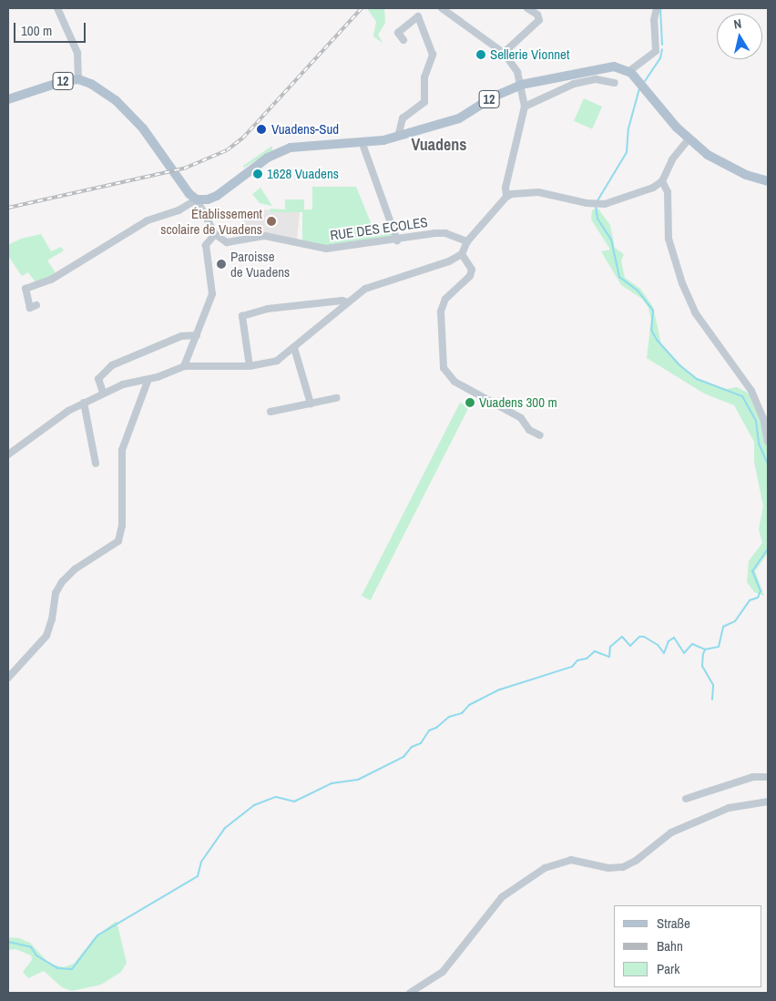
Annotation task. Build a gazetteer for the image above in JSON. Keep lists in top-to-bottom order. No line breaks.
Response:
{"streets":{"main road":["12"],"street":["RUE DES ECOLES"]},"districts":["Vuadens"],"places":["Sellerie Vionnet","Vuadens-Sud","1628 Vuadens","Établissement scolaire de Vuadens","Paroisse de Vuadens","Vuadens 300 m"],"legend":["Straße","Bahn","Park"],"scale_bar":"100 m","north":"top"}
